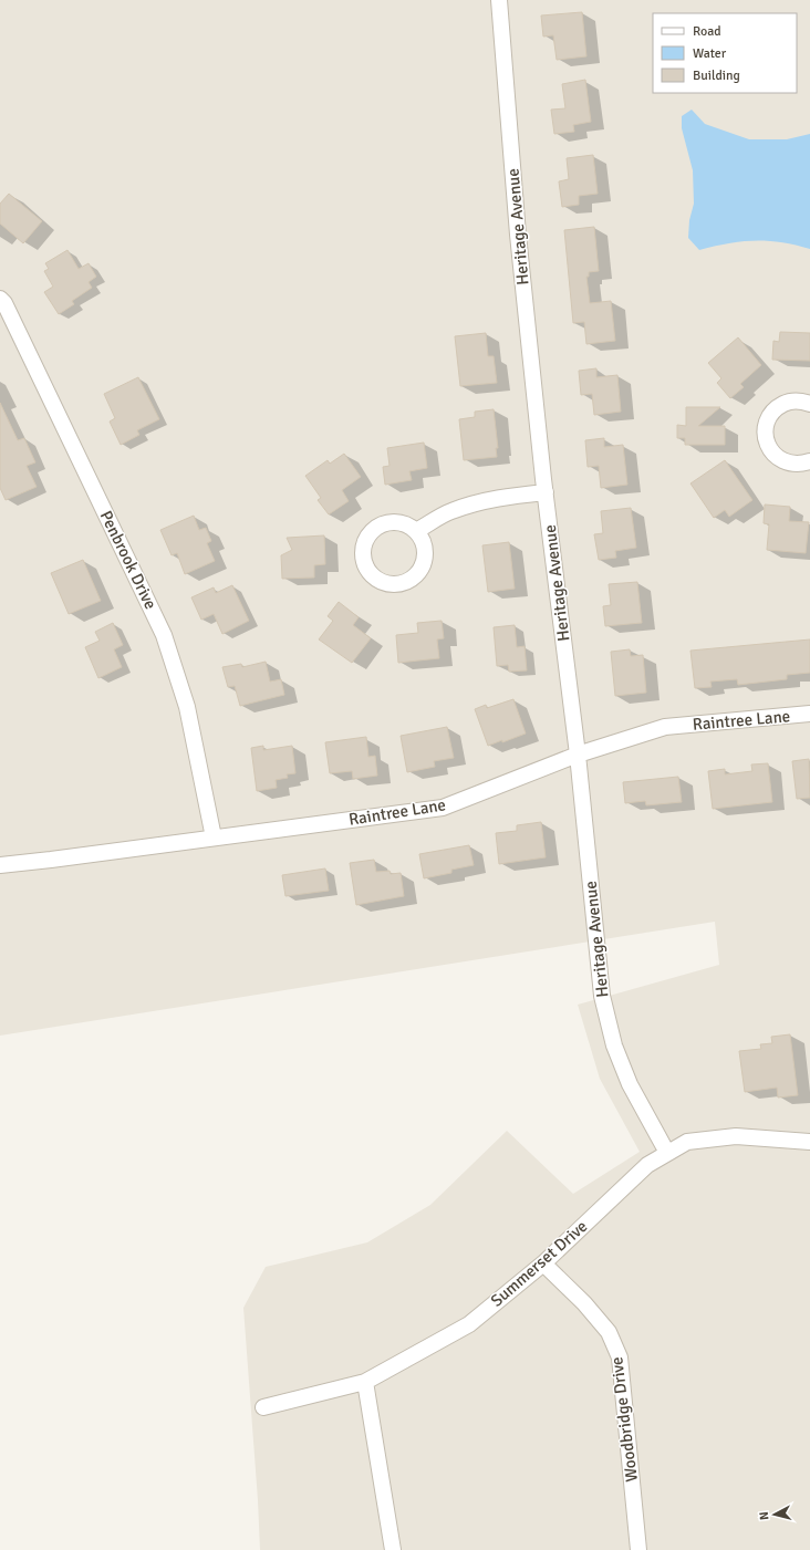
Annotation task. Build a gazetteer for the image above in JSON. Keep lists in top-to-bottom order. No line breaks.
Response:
{"streets":{"street":["Heritage Avenue","Penbrook Drive","Raintree Lane","Summerset Drive","Woodbridge Drive"]},"crossings":[["Heritage Avenue","Raintree Lane"],["Heritage Avenue","Summerset Drive"],["Penbrook Drive","Raintree Lane"],["Summerset Drive","Woodbridge Drive"]],"legend":["Road","Water","Building"],"north":"left"}
